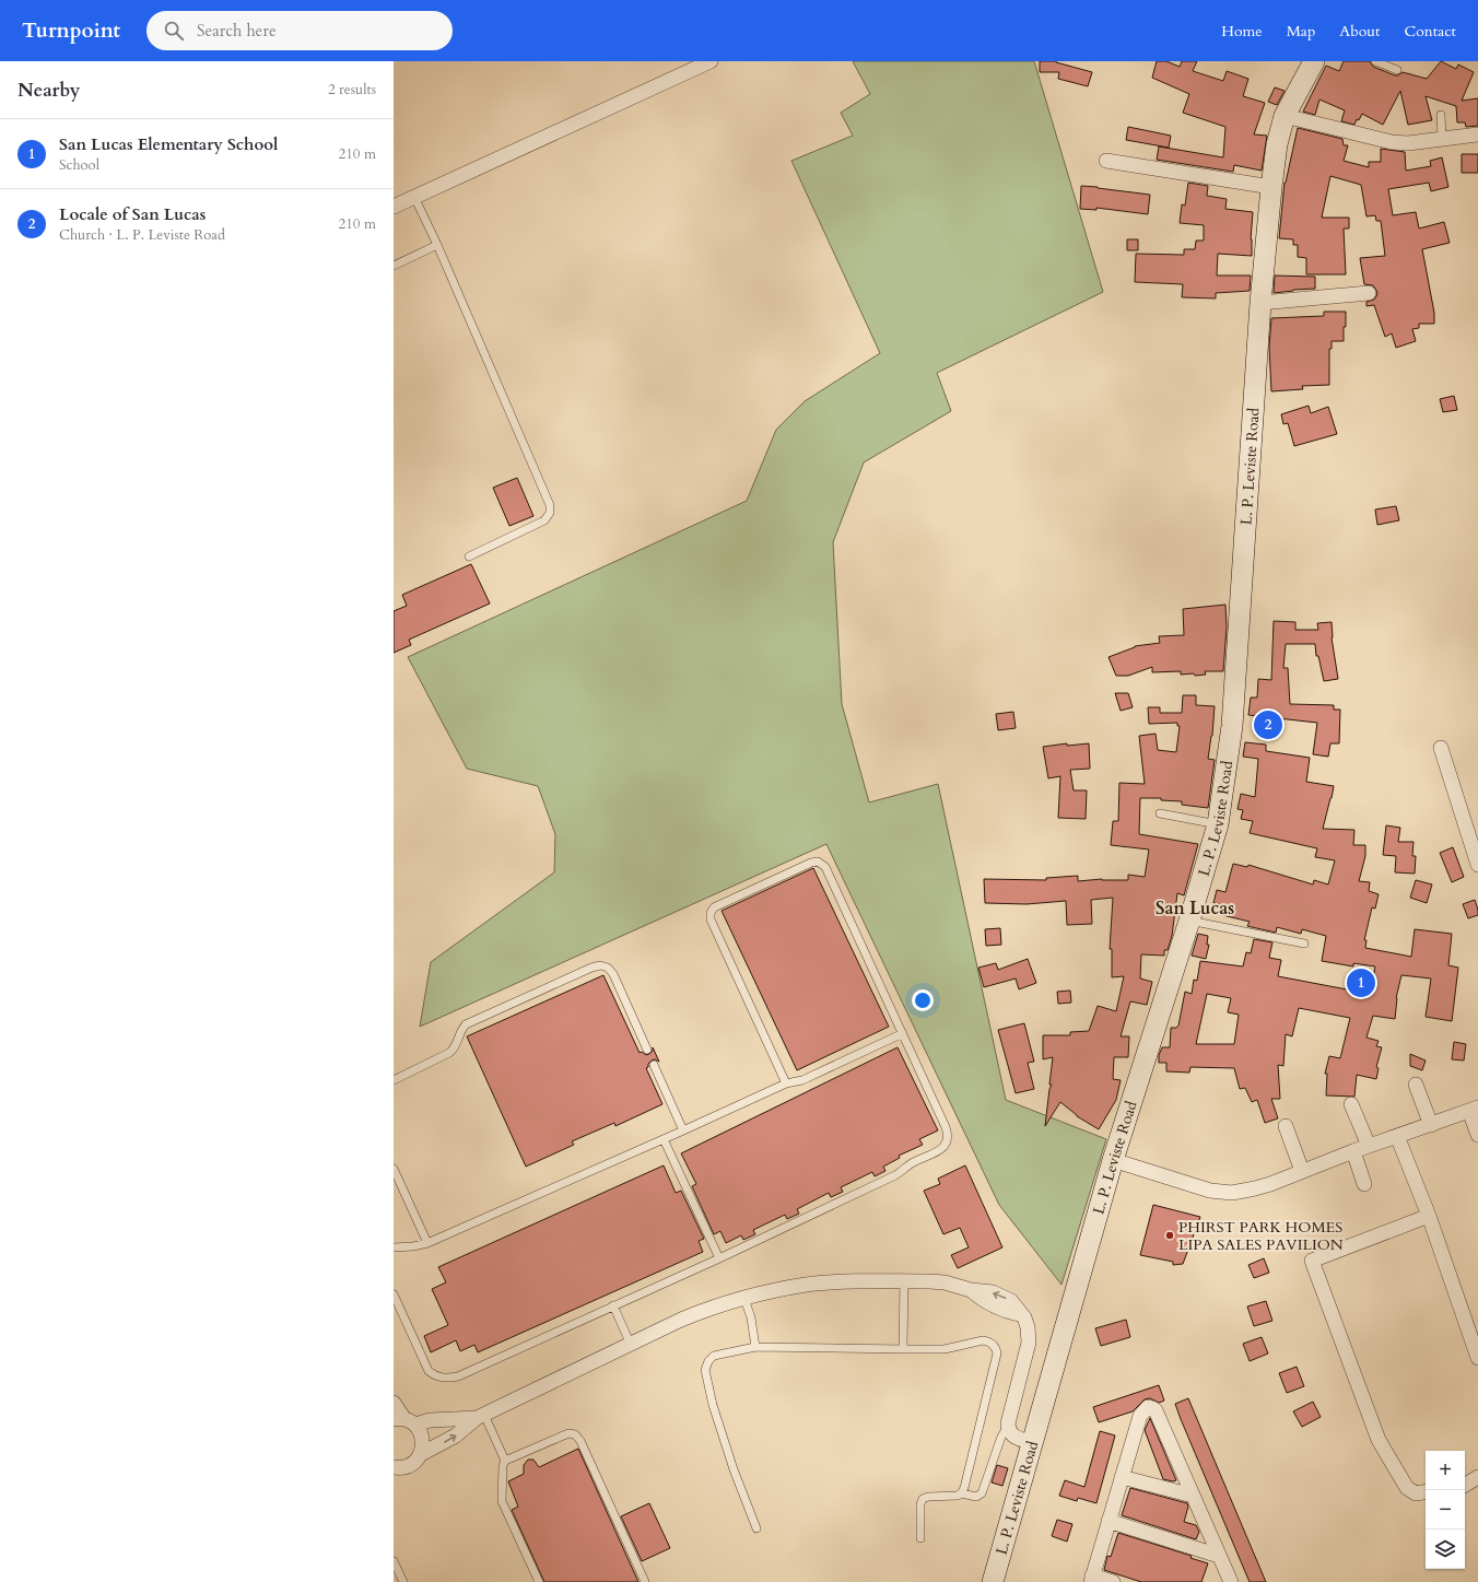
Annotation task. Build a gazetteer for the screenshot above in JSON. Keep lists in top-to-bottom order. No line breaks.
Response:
{"streets":{"main road":["L. P. Leviste Road"]},"districts":["San Lucas"],"places":["PHIRST PARK HOMES LIPA SALES PAVILION"],"page":{"header":"Turnpoint","search":"Search here","nav":["Home","Map","About","Contact"],"heading":["Nearby","2 results"],"list":[{"mark":"1","name":"San Lucas Elementary School","note":"School","value":"210 m"},{"mark":"2","name":"Locale of San Lucas","note":"Church · L. P. Leviste Road","value":"210 m"}],"pins":["2","1"],"map_buttons":["+","−"]}}
